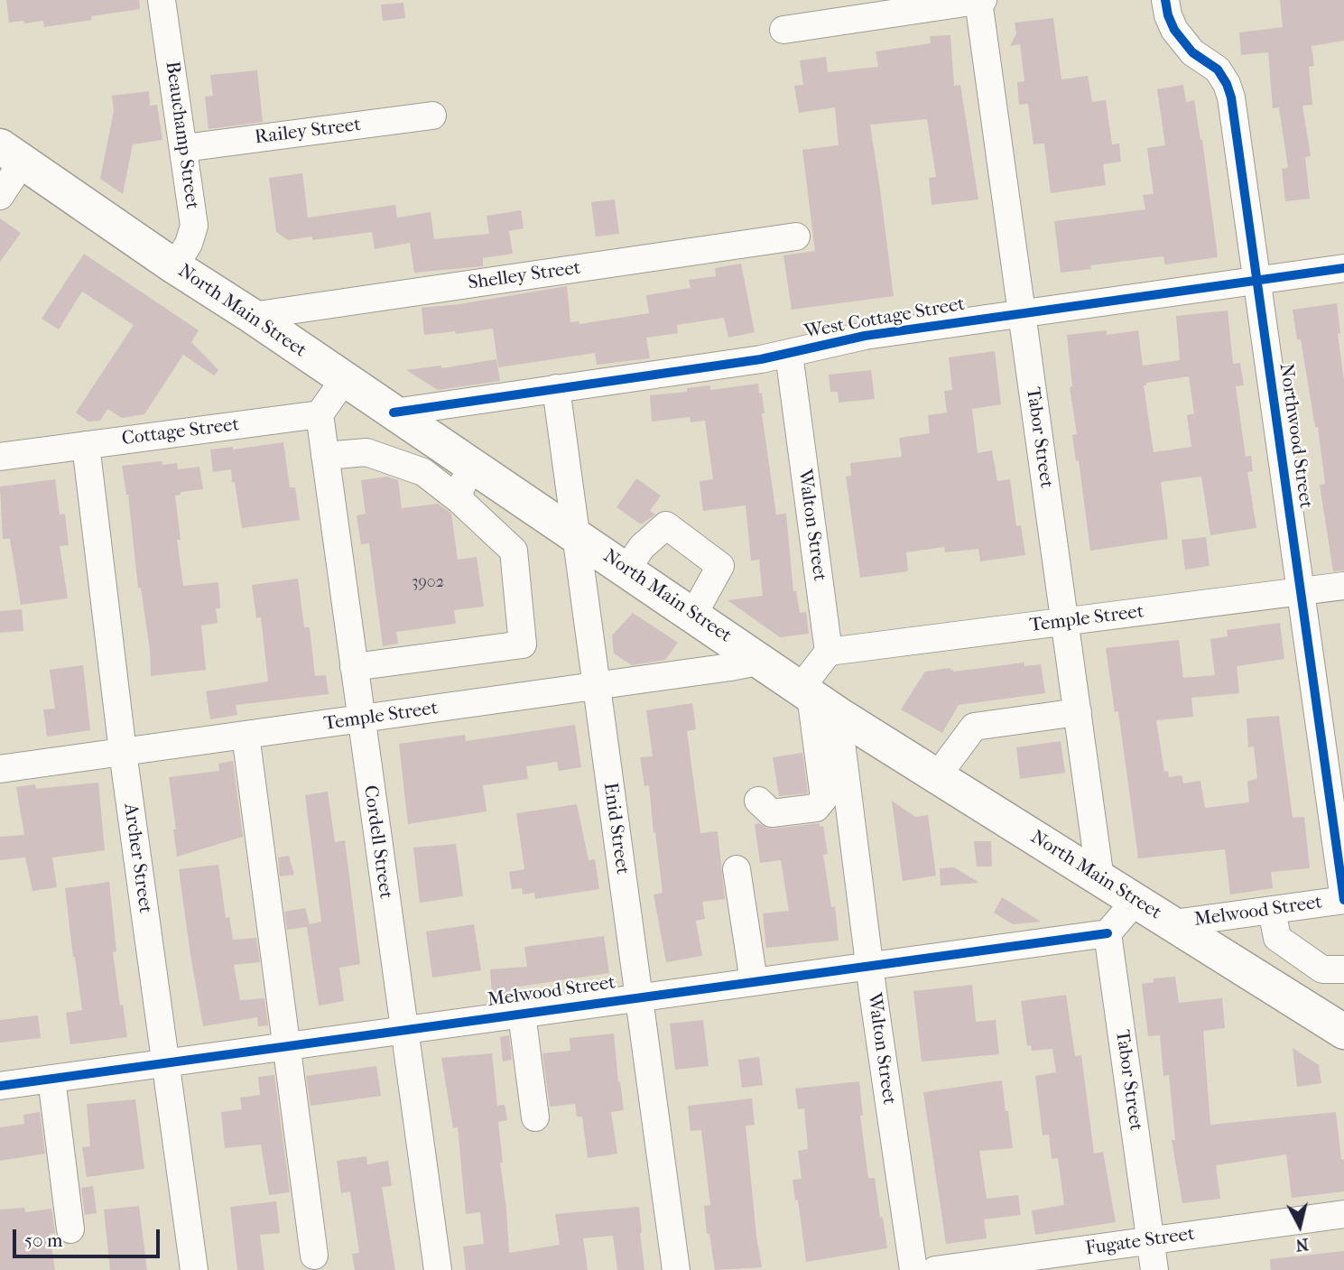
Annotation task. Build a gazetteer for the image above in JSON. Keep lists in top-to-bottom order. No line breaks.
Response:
{"streets":{"main road":["North Main Street"],"street":["Railey Street","Beauchamp Street","Shelley Street","West Cottage Street","Cottage Street","Northwood Street","Tabor Street","Walton Street","Temple Street","Enid Street","Cordell Street","Archer Street","Melwood Street","Fugate Street"]},"crossings":[["Railey Street","Beauchamp Street"],["Beauchamp Street","North Main Street"],["Shelley Street","North Main Street"],["North Main Street","West Cottage Street"],["North Main Street","Tabor Street"],["North Main Street","Walton Street"],["North Main Street","Temple Street"],["North Main Street","Enid Street"],["North Main Street","Melwood Street"],["West Cottage Street","Northwood Street"],["West Cottage Street","Tabor Street"],["West Cottage Street","Walton Street"],["West Cottage Street","Enid Street"],["Cottage Street","Cordell Street"],["Cottage Street","Archer Street"],["Northwood Street","Temple Street"],["Northwood Street","Melwood Street"],["Tabor Street","Temple Street"],["Tabor Street","Melwood Street"],["Tabor Street","Fugate Street"],["Walton Street","Temple Street"],["Walton Street","Melwood Street"],["Temple Street","Enid Street"],["Temple Street","Cordell Street"],["Temple Street","Archer Street"],["Enid Street","Melwood Street"],["Cordell Street","Melwood Street"],["Archer Street","Melwood Street"]],"house_numbers":["3902"],"scale_bar":"50 m","north":"bottom"}
